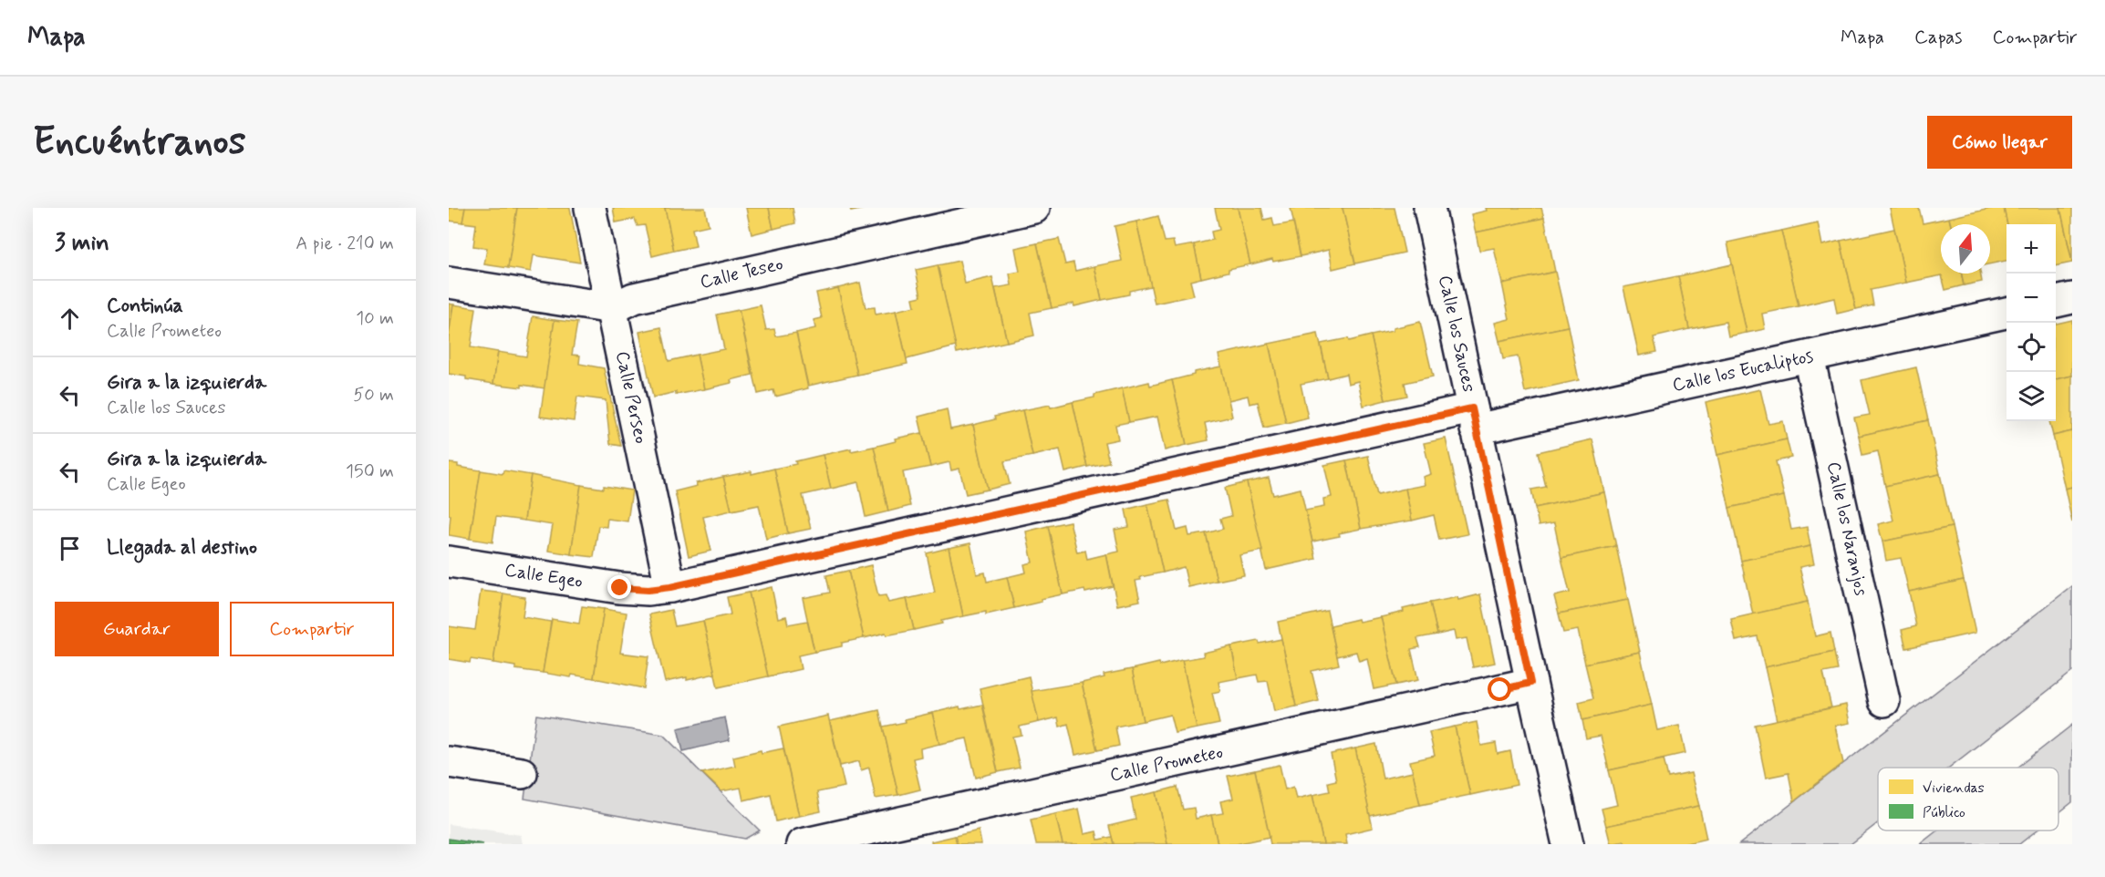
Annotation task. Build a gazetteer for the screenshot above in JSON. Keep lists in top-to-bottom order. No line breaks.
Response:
{"streets":{"street":["Calle Teseo","Calle los Sauces","Calle los Eucaliptos","Calle Perseo","Calle los Naranjos","Calle Egeo","Calle Prometeo"]},"crossings":[["Calle Teseo","Calle Perseo"],["Calle los Sauces","Calle los Eucaliptos"],["Calle los Sauces","Calle Egeo"],["Calle los Sauces","Calle Prometeo"],["Calle los Eucaliptos","Calle los Naranjos"],["Calle los Eucaliptos","Calle Egeo"],["Calle Perseo","Calle Egeo"]],"legend":["Viviendas","Público"],"north":"top","page":{"header":"Mapa","nav":["Mapa","Capas","Compartir"],"buttons":["Cómo llegar",["Guardar","Compartir"]],"title":"Encuéntranos","heading":["3 min","A pie · 210 m"],"map_buttons":["+","−"],"list":[["Continúa","Calle Prometeo","10 m"],["Gira a la izquierda","Calle los Sauces","50 m"],["Gira a la izquierda","Calle Egeo","150 m"],"Llegada al destino"]}}
